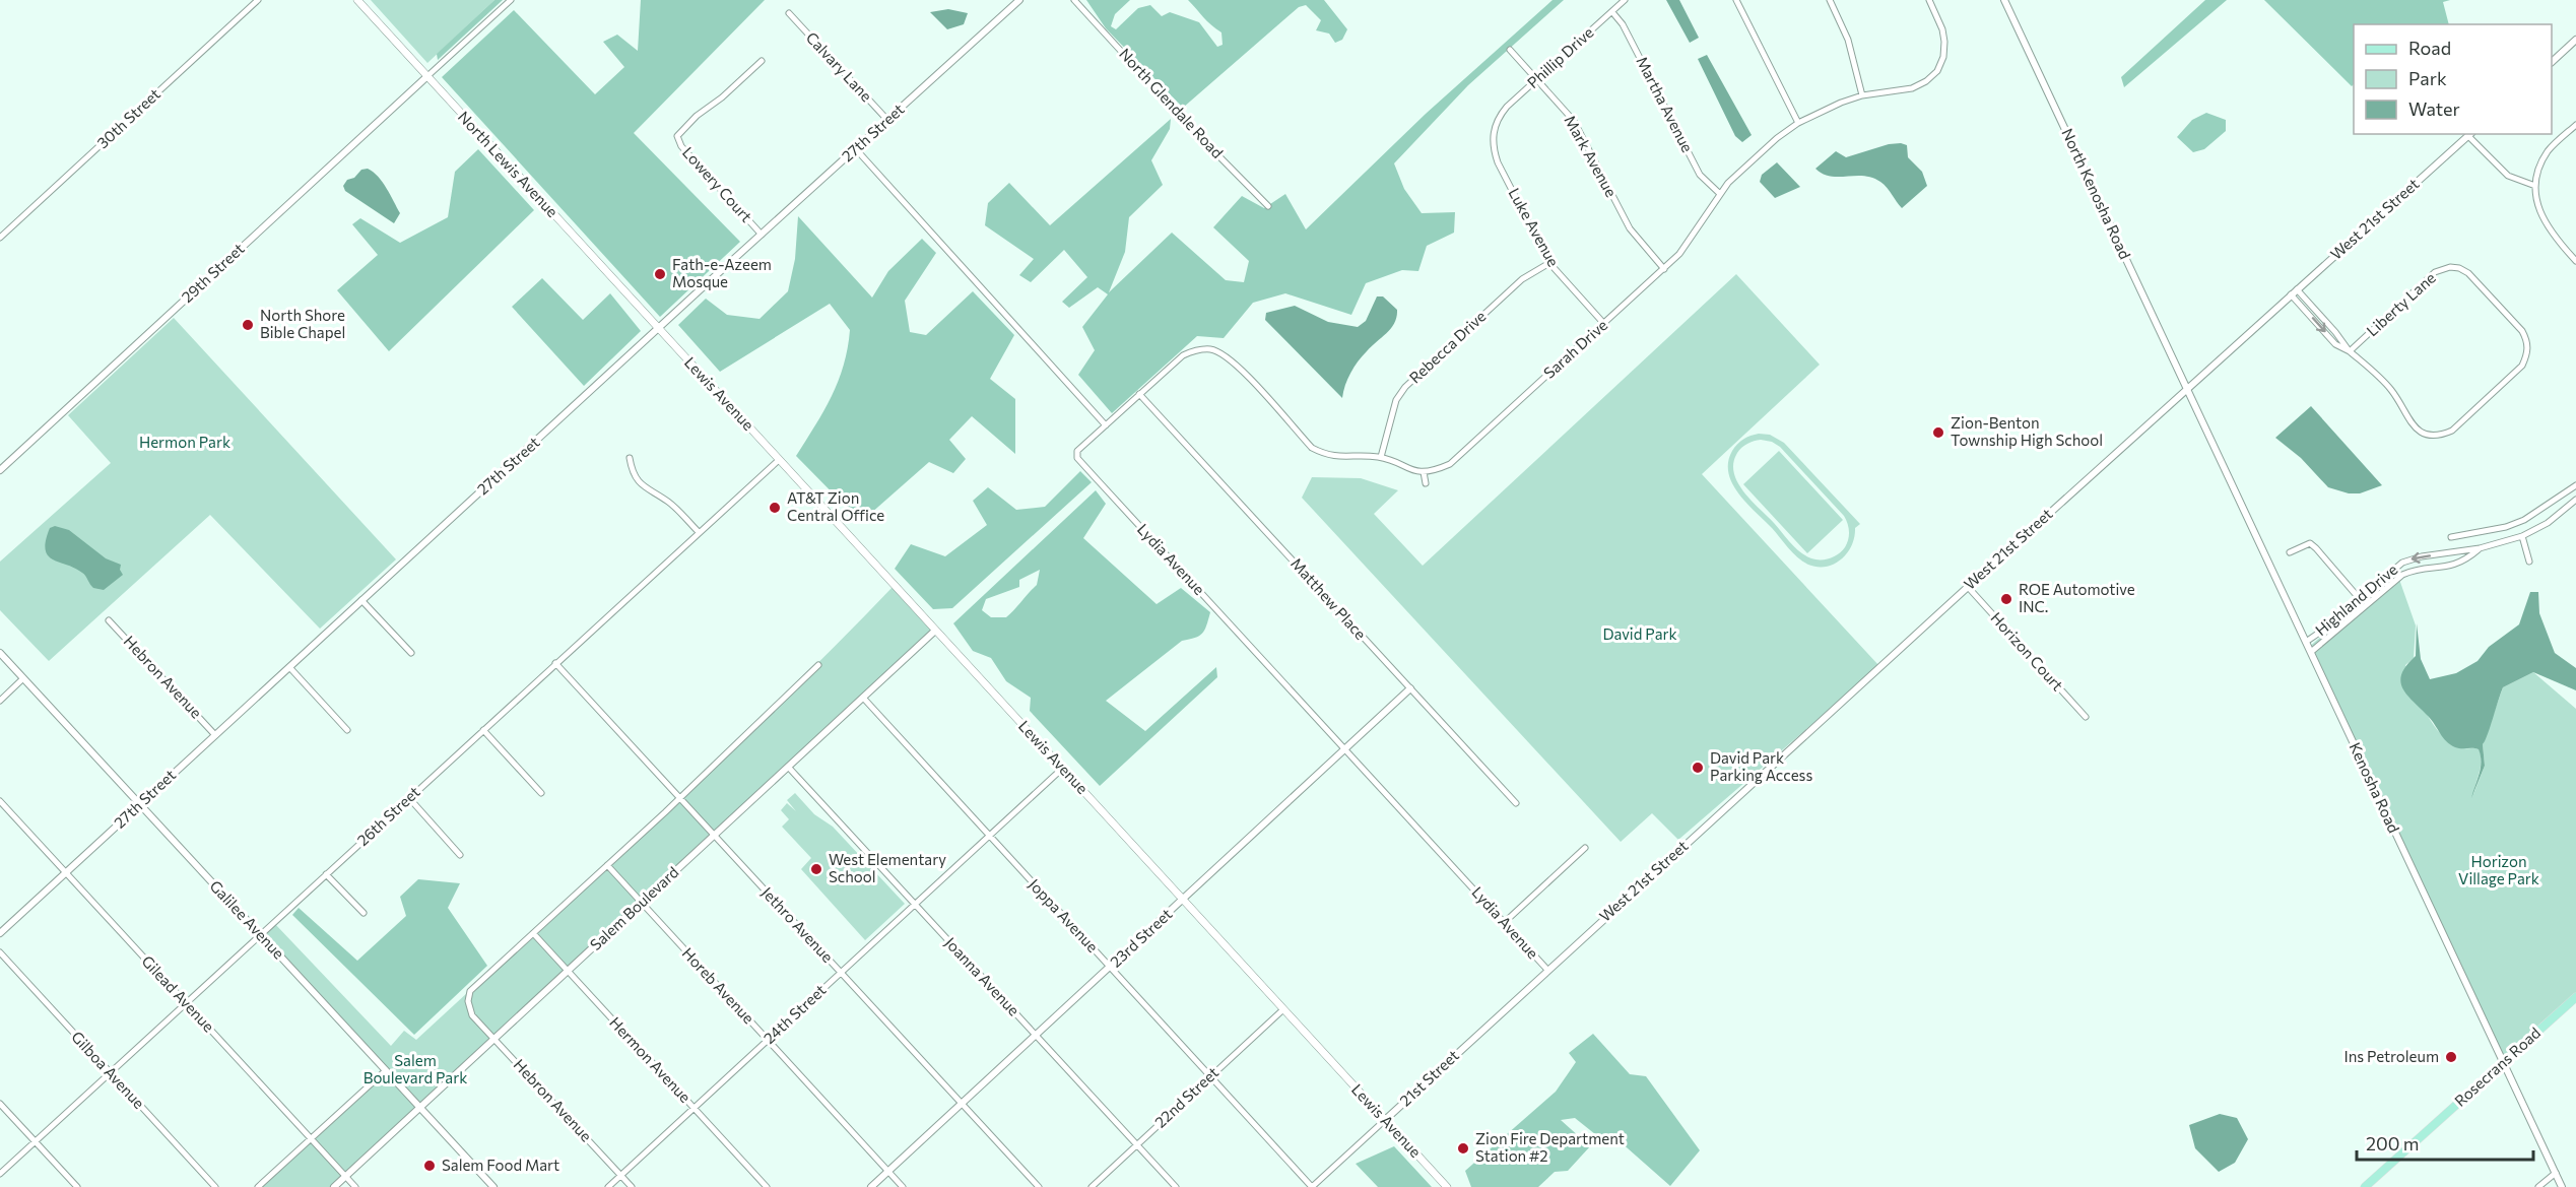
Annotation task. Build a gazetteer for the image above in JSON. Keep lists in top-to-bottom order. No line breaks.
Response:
{"streets":{"main road":["North Lewis Avenue","Lewis Avenue","Rosecrans Road"],"street":["Phillip Drive","Calvary Lane","North Glendale Road","Martha Avenue","30th Street","27th Street","Mark Avenue","Lowery Court","North Kenosha Road","West 21st Street","Luke Avenue","29th Street","Liberty Lane","Rebecca Drive","Sarah Drive","Lydia Avenue","Matthew Place","Highland Drive","Horizon Court","Hebron Avenue","Kenosha Road","26th Street","Salem Boulevard","Joppa Avenue","Galilee Avenue","Jethro Avenue","23rd Street","Joanna Avenue","Horeb Avenue","Gilead Avenue","24th Street","Hermon Avenue","Gilboa Avenue","21st Street","22nd Street"]},"crossings":[["Phillip Drive","Martha Avenue"],["Phillip Drive","Mark Avenue"],["Phillip Drive","Luke Avenue"],["Calvary Lane","27th Street"],["Martha Avenue","Sarah Drive"],["27th Street","North Lewis Avenue"],["27th Street","Lowery Court"],["27th Street","Lewis Avenue"],["27th Street","Hebron Avenue"],["27th Street","Galilee Avenue"],["27th Street","Gilead Avenue"],["Mark Avenue","Sarah Drive"],["North Lewis Avenue","29th Street"],["North Lewis Avenue","Lewis Avenue"],["North Kenosha Road","West 21st Street"],["North Kenosha Road","Kenosha Road"],["West 21st Street","Liberty Lane"],["West 21st Street","Lydia Avenue"],["West 21st Street","Horizon Court"],["West 21st Street","Kenosha Road"],["West 21st Street","21st Street"],["Luke Avenue","Rebecca Drive"],["Luke Avenue","Sarah Drive"],["Lewis Avenue","26th Street"],["Lewis Avenue","Salem Boulevard"],["Lewis Avenue","23rd Street"],["Lewis Avenue","24th Street"],["Lewis Avenue","21st Street"],["Lewis Avenue","22nd Street"],["Lydia Avenue","Matthew Place"],["Lydia Avenue","23rd Street"],["Lydia Avenue","21st Street"],["Matthew Place","23rd Street"],["Highland Drive","Kenosha Road"],["Hebron Avenue","Salem Boulevard"],["Hebron Avenue","24th Street"],["Hebron Avenue","Hermon Avenue"],["Kenosha Road","Rosecrans Road"],["26th Street","Galilee Avenue"],["26th Street","Jethro Avenue"],["26th Street","Gilead Avenue"],["26th Street","Gilboa Avenue"],["Salem Boulevard","Joppa Avenue"],["Salem Boulevard","Galilee Avenue"],["Salem Boulevard","Jethro Avenue"],["Salem Boulevard","Joanna Avenue"],["Salem Boulevard","Horeb Avenue"],["Salem Boulevard","Gilead Avenue"],["Salem Boulevard","Hermon Avenue"],["Joppa Avenue","23rd Street"],["Joppa Avenue","24th Street"],["Joppa Avenue","21st Street"],["Joppa Avenue","22nd Street"],["Jethro Avenue","23rd Street"],["Jethro Avenue","24th Street"],["23rd Street","Joanna Avenue"],["23rd Street","Horeb Avenue"],["Joanna Avenue","24th Street"],["Joanna Avenue","22nd Street"],["Horeb Avenue","24th Street"],["24th Street","Hermon Avenue"]],"parks":["Hermon Park","David Park","Horizon Village Park","Salem Boulevard Park"],"places":["Fath-e-Azeem Mosque","North Shore Bible Chapel","Zion-Benton Township High School","AT&T Zion Central Office","ROE Automotive INC.","David Park Parking Access","West Elementary School","Ins Petroleum","Zion Fire Department Station #2","Salem Food Mart"],"legend":["Road","Park","Water"],"scale_bar":"200 m"}
